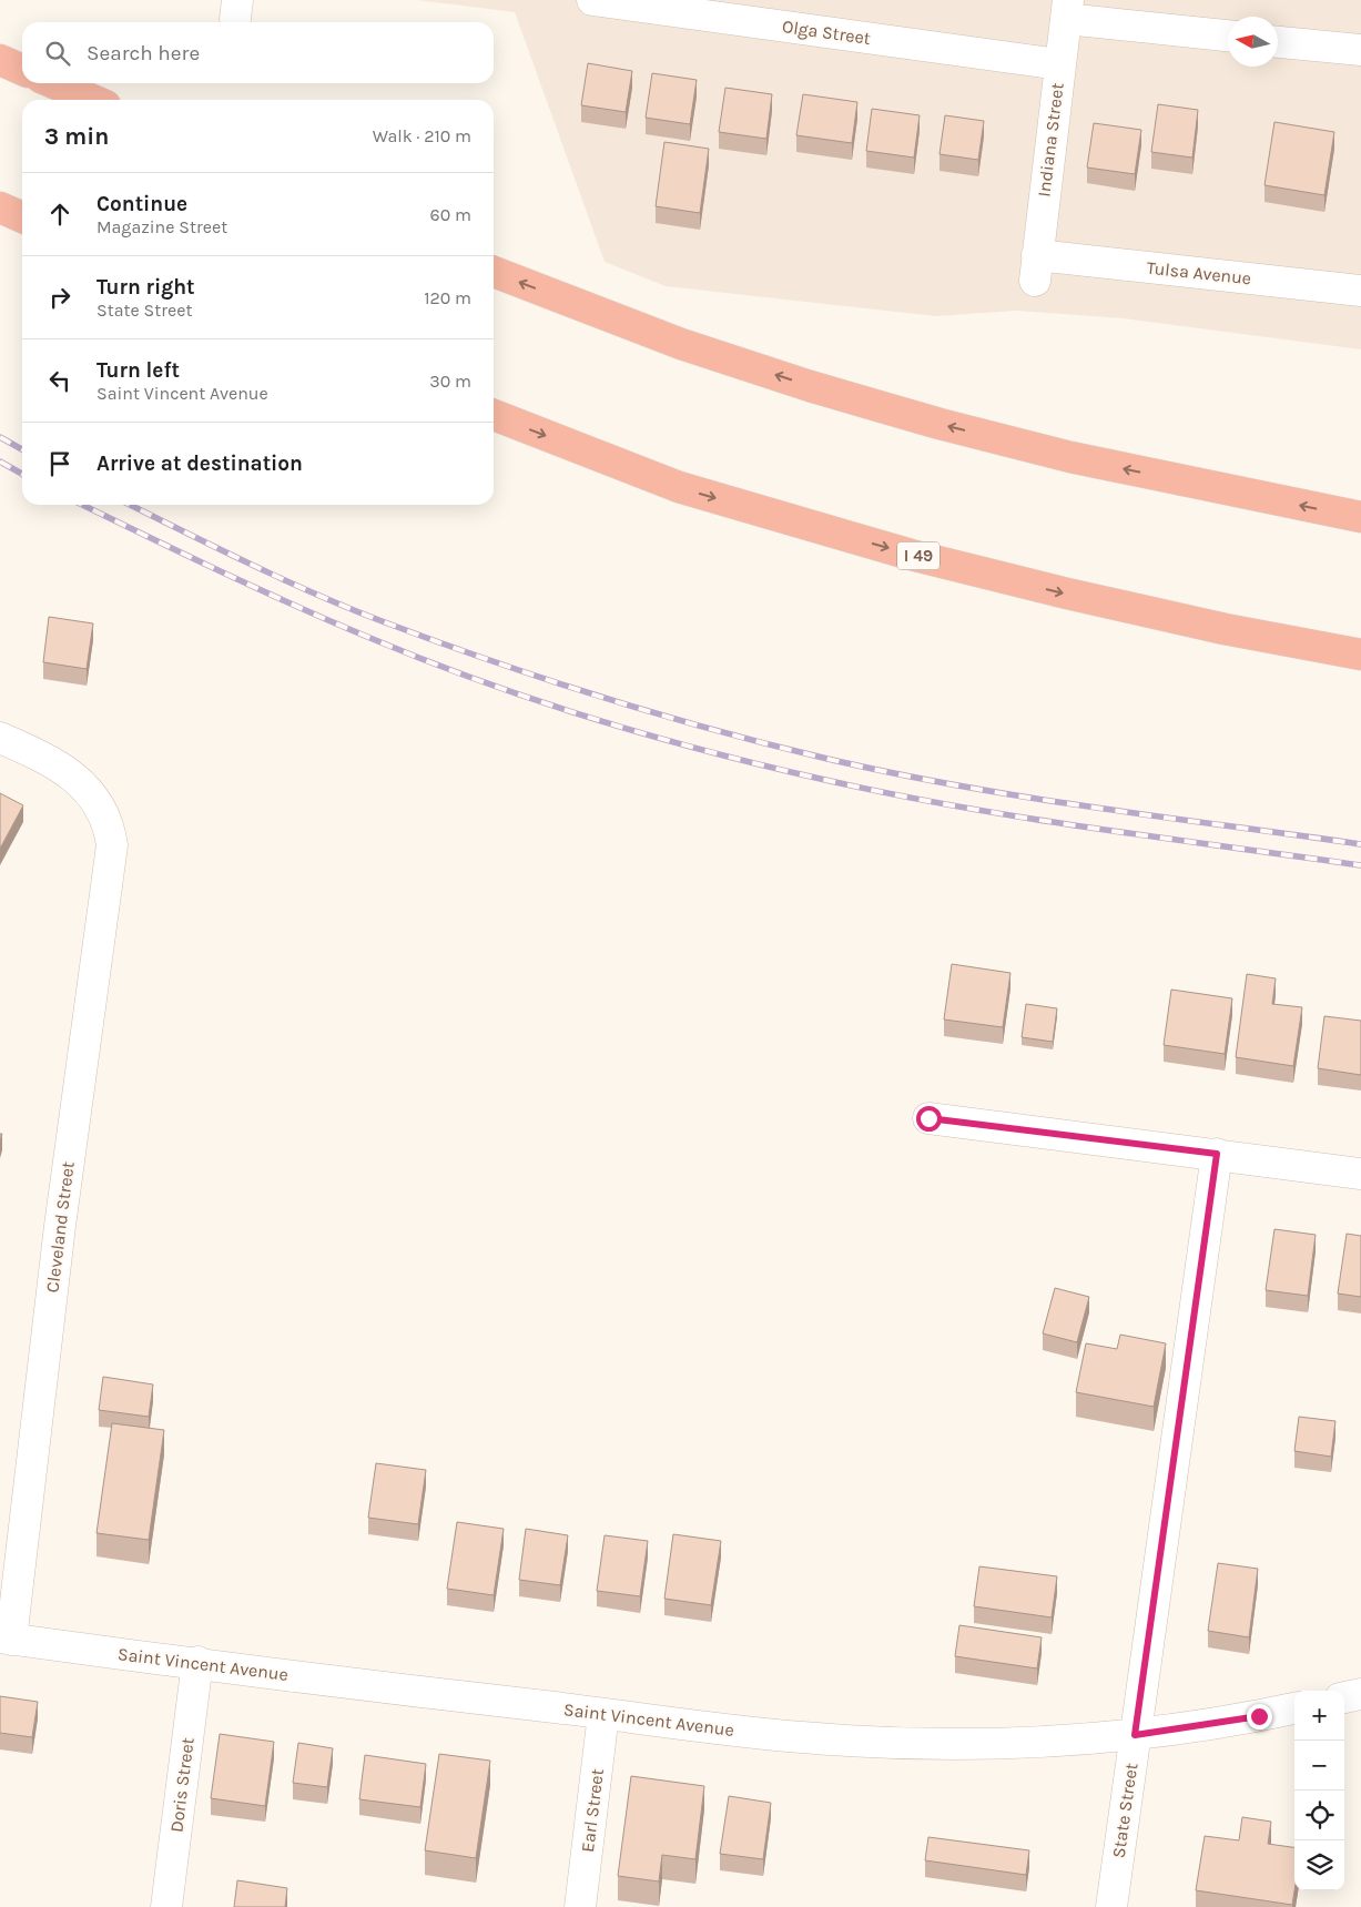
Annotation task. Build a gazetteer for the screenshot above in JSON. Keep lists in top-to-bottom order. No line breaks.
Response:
{"streets":{"highway":["I 49"],"street":["Olga Street","Indiana Street","Tulsa Avenue","Cleveland Street","Saint Vincent Avenue","Doris Street","Earl Street","State Street"]},"crossings":[["Olga Street","Indiana Street"],["Indiana Street","Tulsa Avenue"],["Cleveland Street","Saint Vincent Avenue"],["Saint Vincent Avenue","Doris Street"],["Saint Vincent Avenue","Earl Street"],["Saint Vincent Avenue","State Street"]],"north":"left","page":{"search":"Search here","heading":["3 min","Walk · 210 m"],"list":[["Continue","Magazine Street","60 m"],["Turn right","State Street","120 m"],["Turn left","Saint Vincent Avenue","30 m"],"Arrive at destination"],"map_buttons":["+","−"]}}
